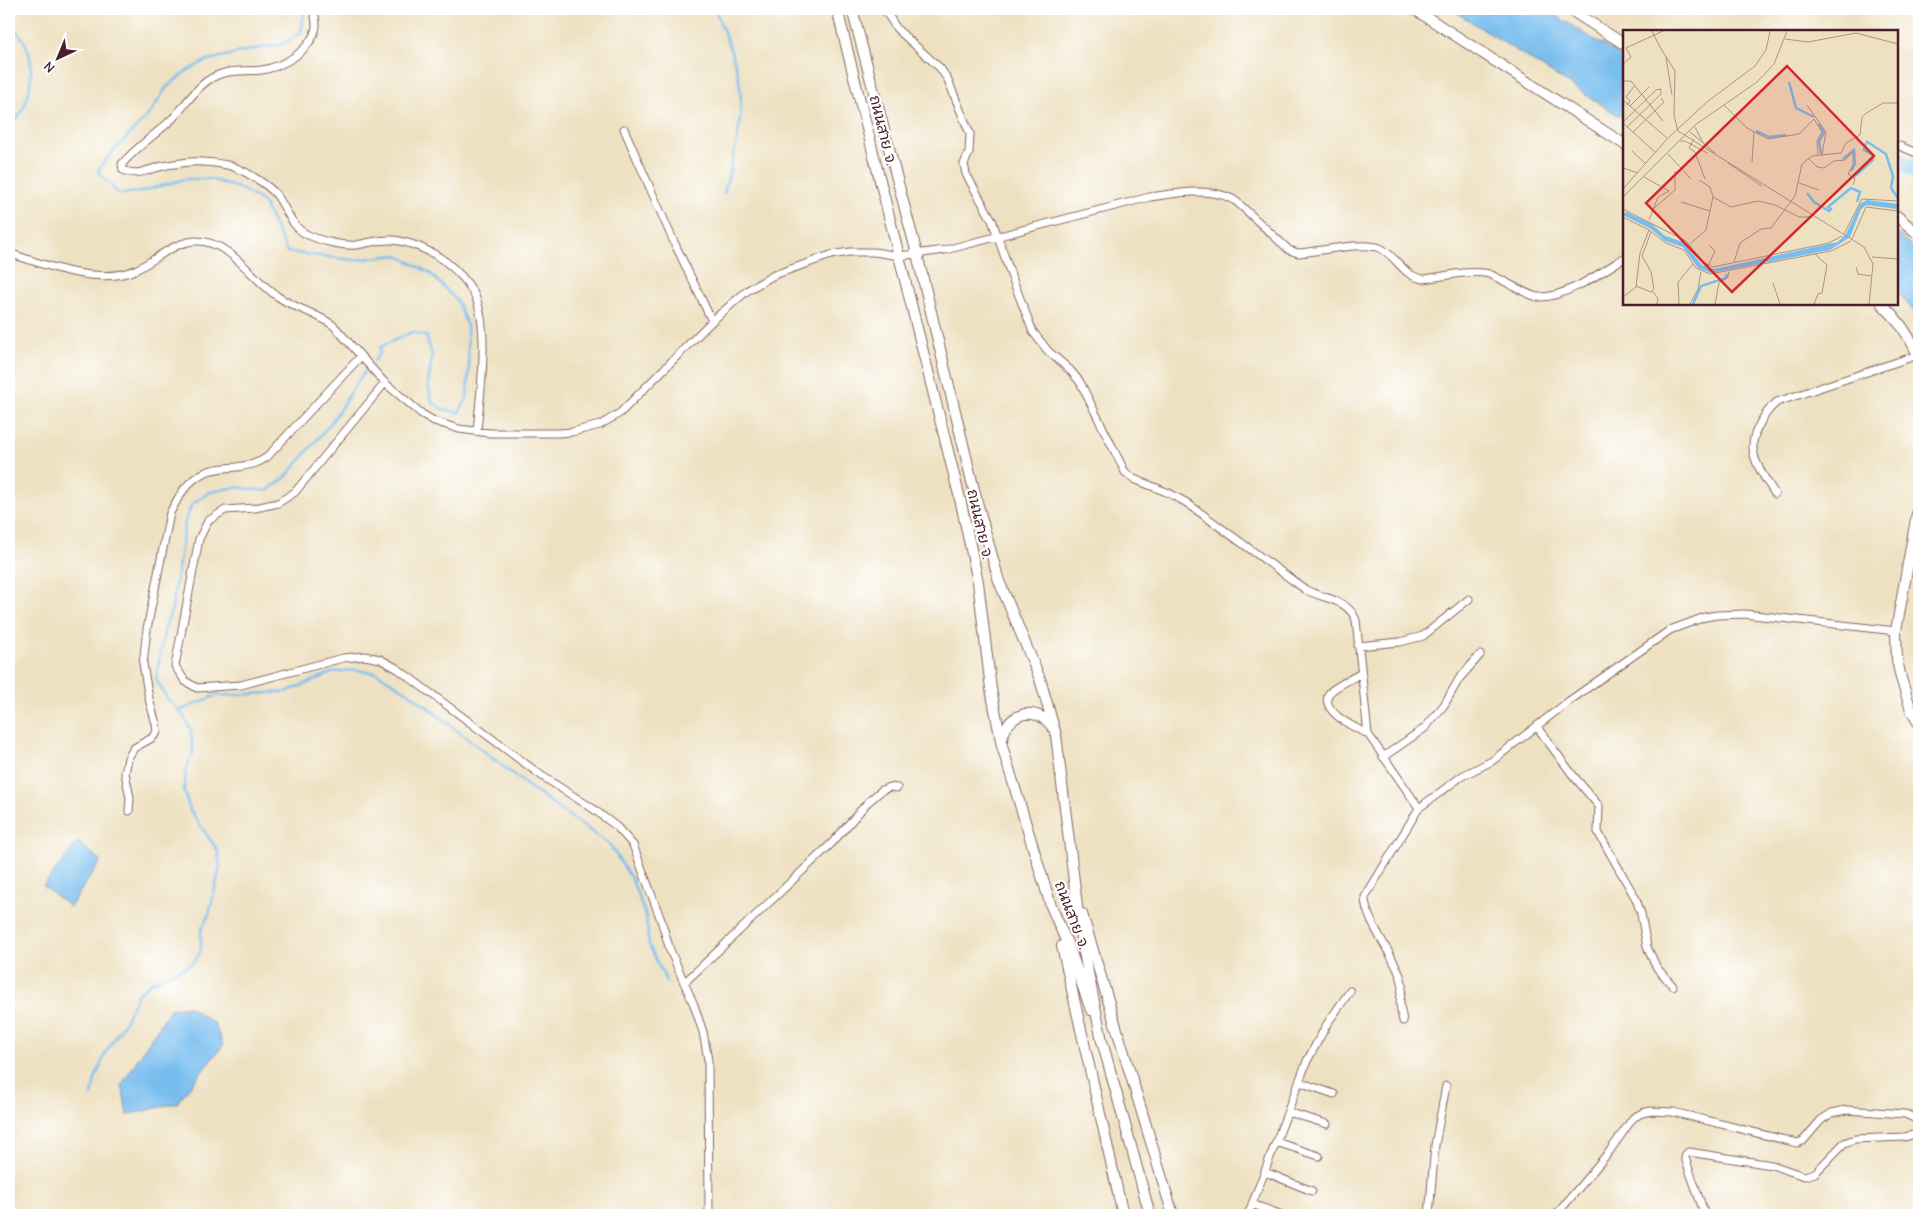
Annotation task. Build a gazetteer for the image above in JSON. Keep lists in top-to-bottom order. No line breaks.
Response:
{"streets":{"main road":["ถนนสาย จ."]},"north":"bottom left"}
